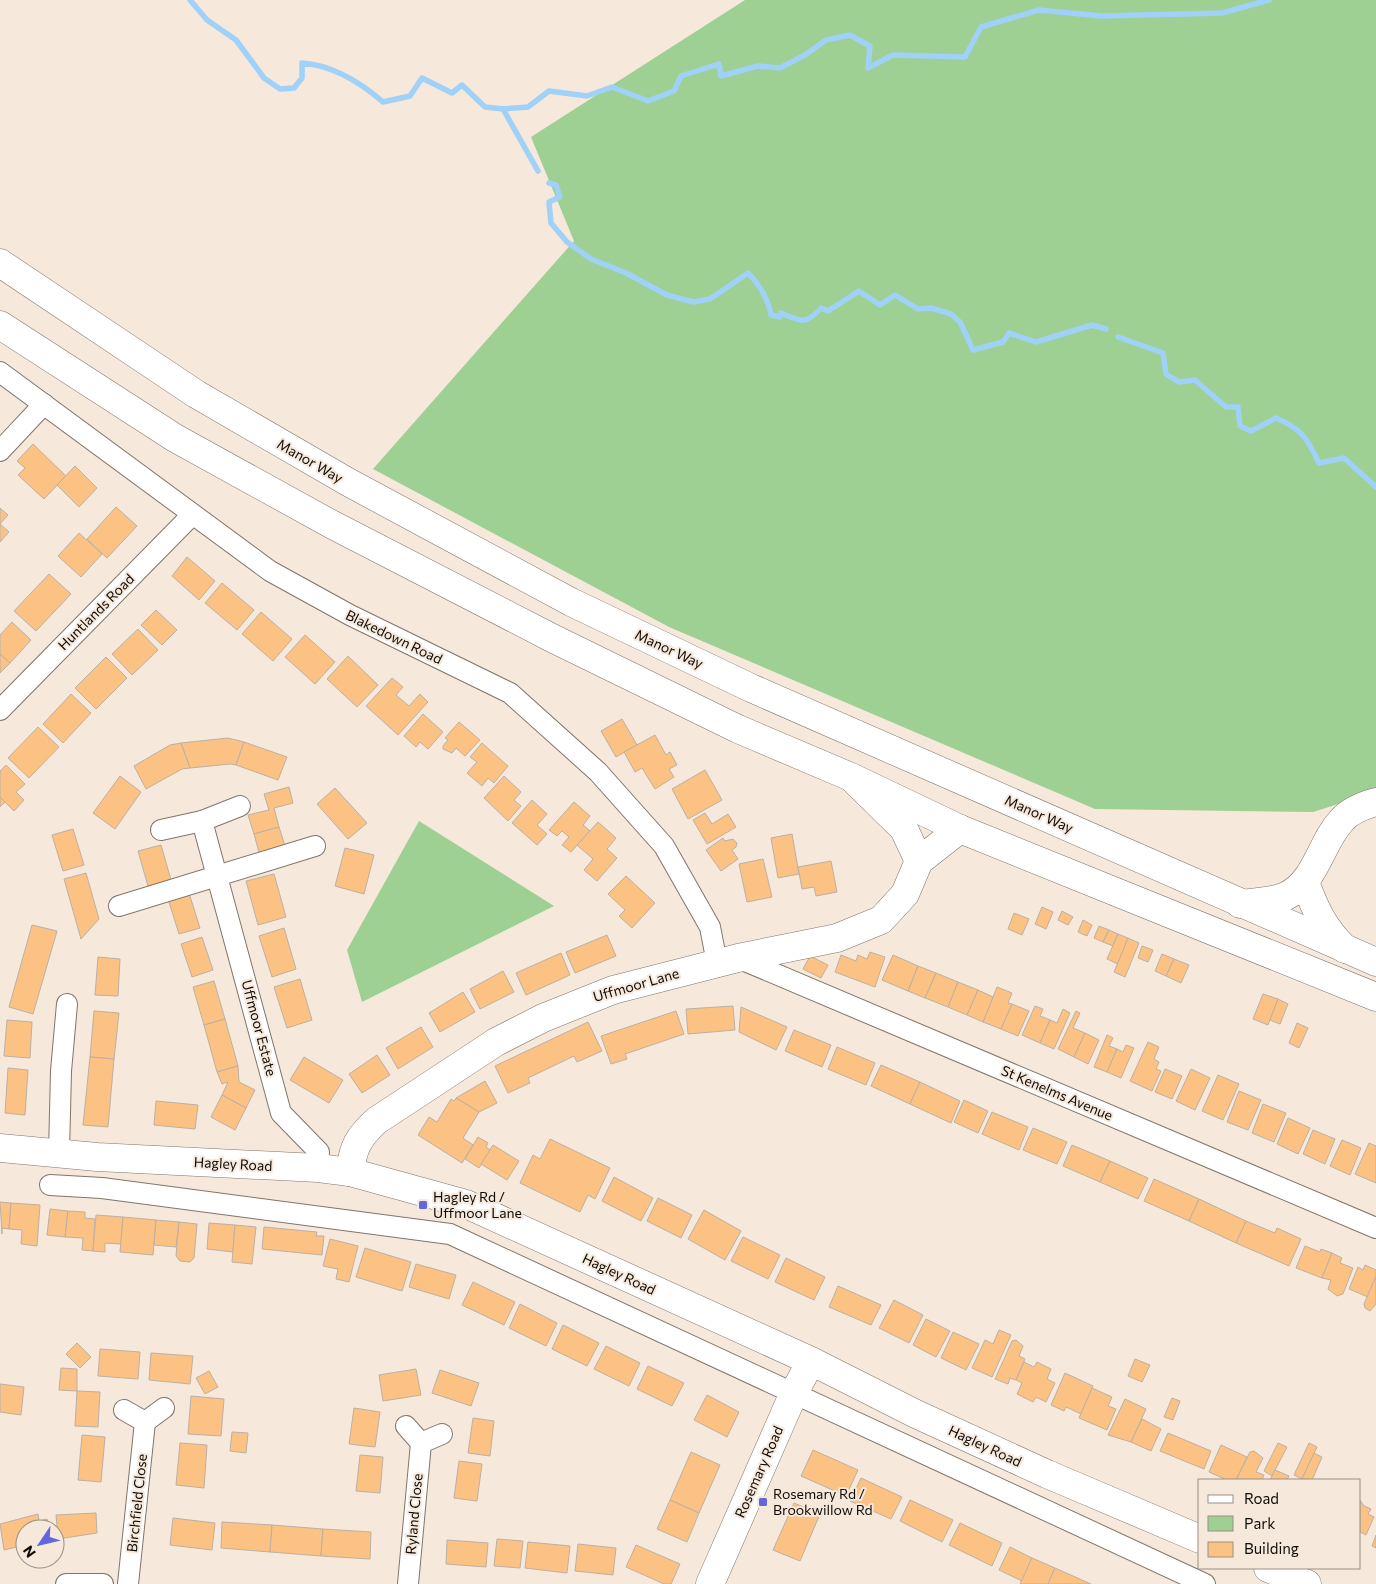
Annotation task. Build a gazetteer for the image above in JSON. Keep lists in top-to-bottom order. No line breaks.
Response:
{"streets":{"main road":["Manor Way","Uffmoor Lane","Hagley Road","Rosemary Road"],"street":["Huntlands Road","Blakedown Road","Uffmoor Estate","St Kenelms Avenue","Birchfield Close","Ryland Close"]},"crossings":[["Huntlands Road","Blakedown Road"],["Blakedown Road","Uffmoor Lane"],["Blakedown Road","St Kenelms Avenue"],["Uffmoor Lane","St Kenelms Avenue"],["Uffmoor Lane","Hagley Road"],["Uffmoor Estate","Hagley Road"],["Hagley Road","Rosemary Road"]],"places":{"transit":["Hagley Rd / Uffmoor Lane","Rosemary Rd / Brookwillow Rd"]},"legend":["Road","Park","Building"],"north":"bottom left"}
